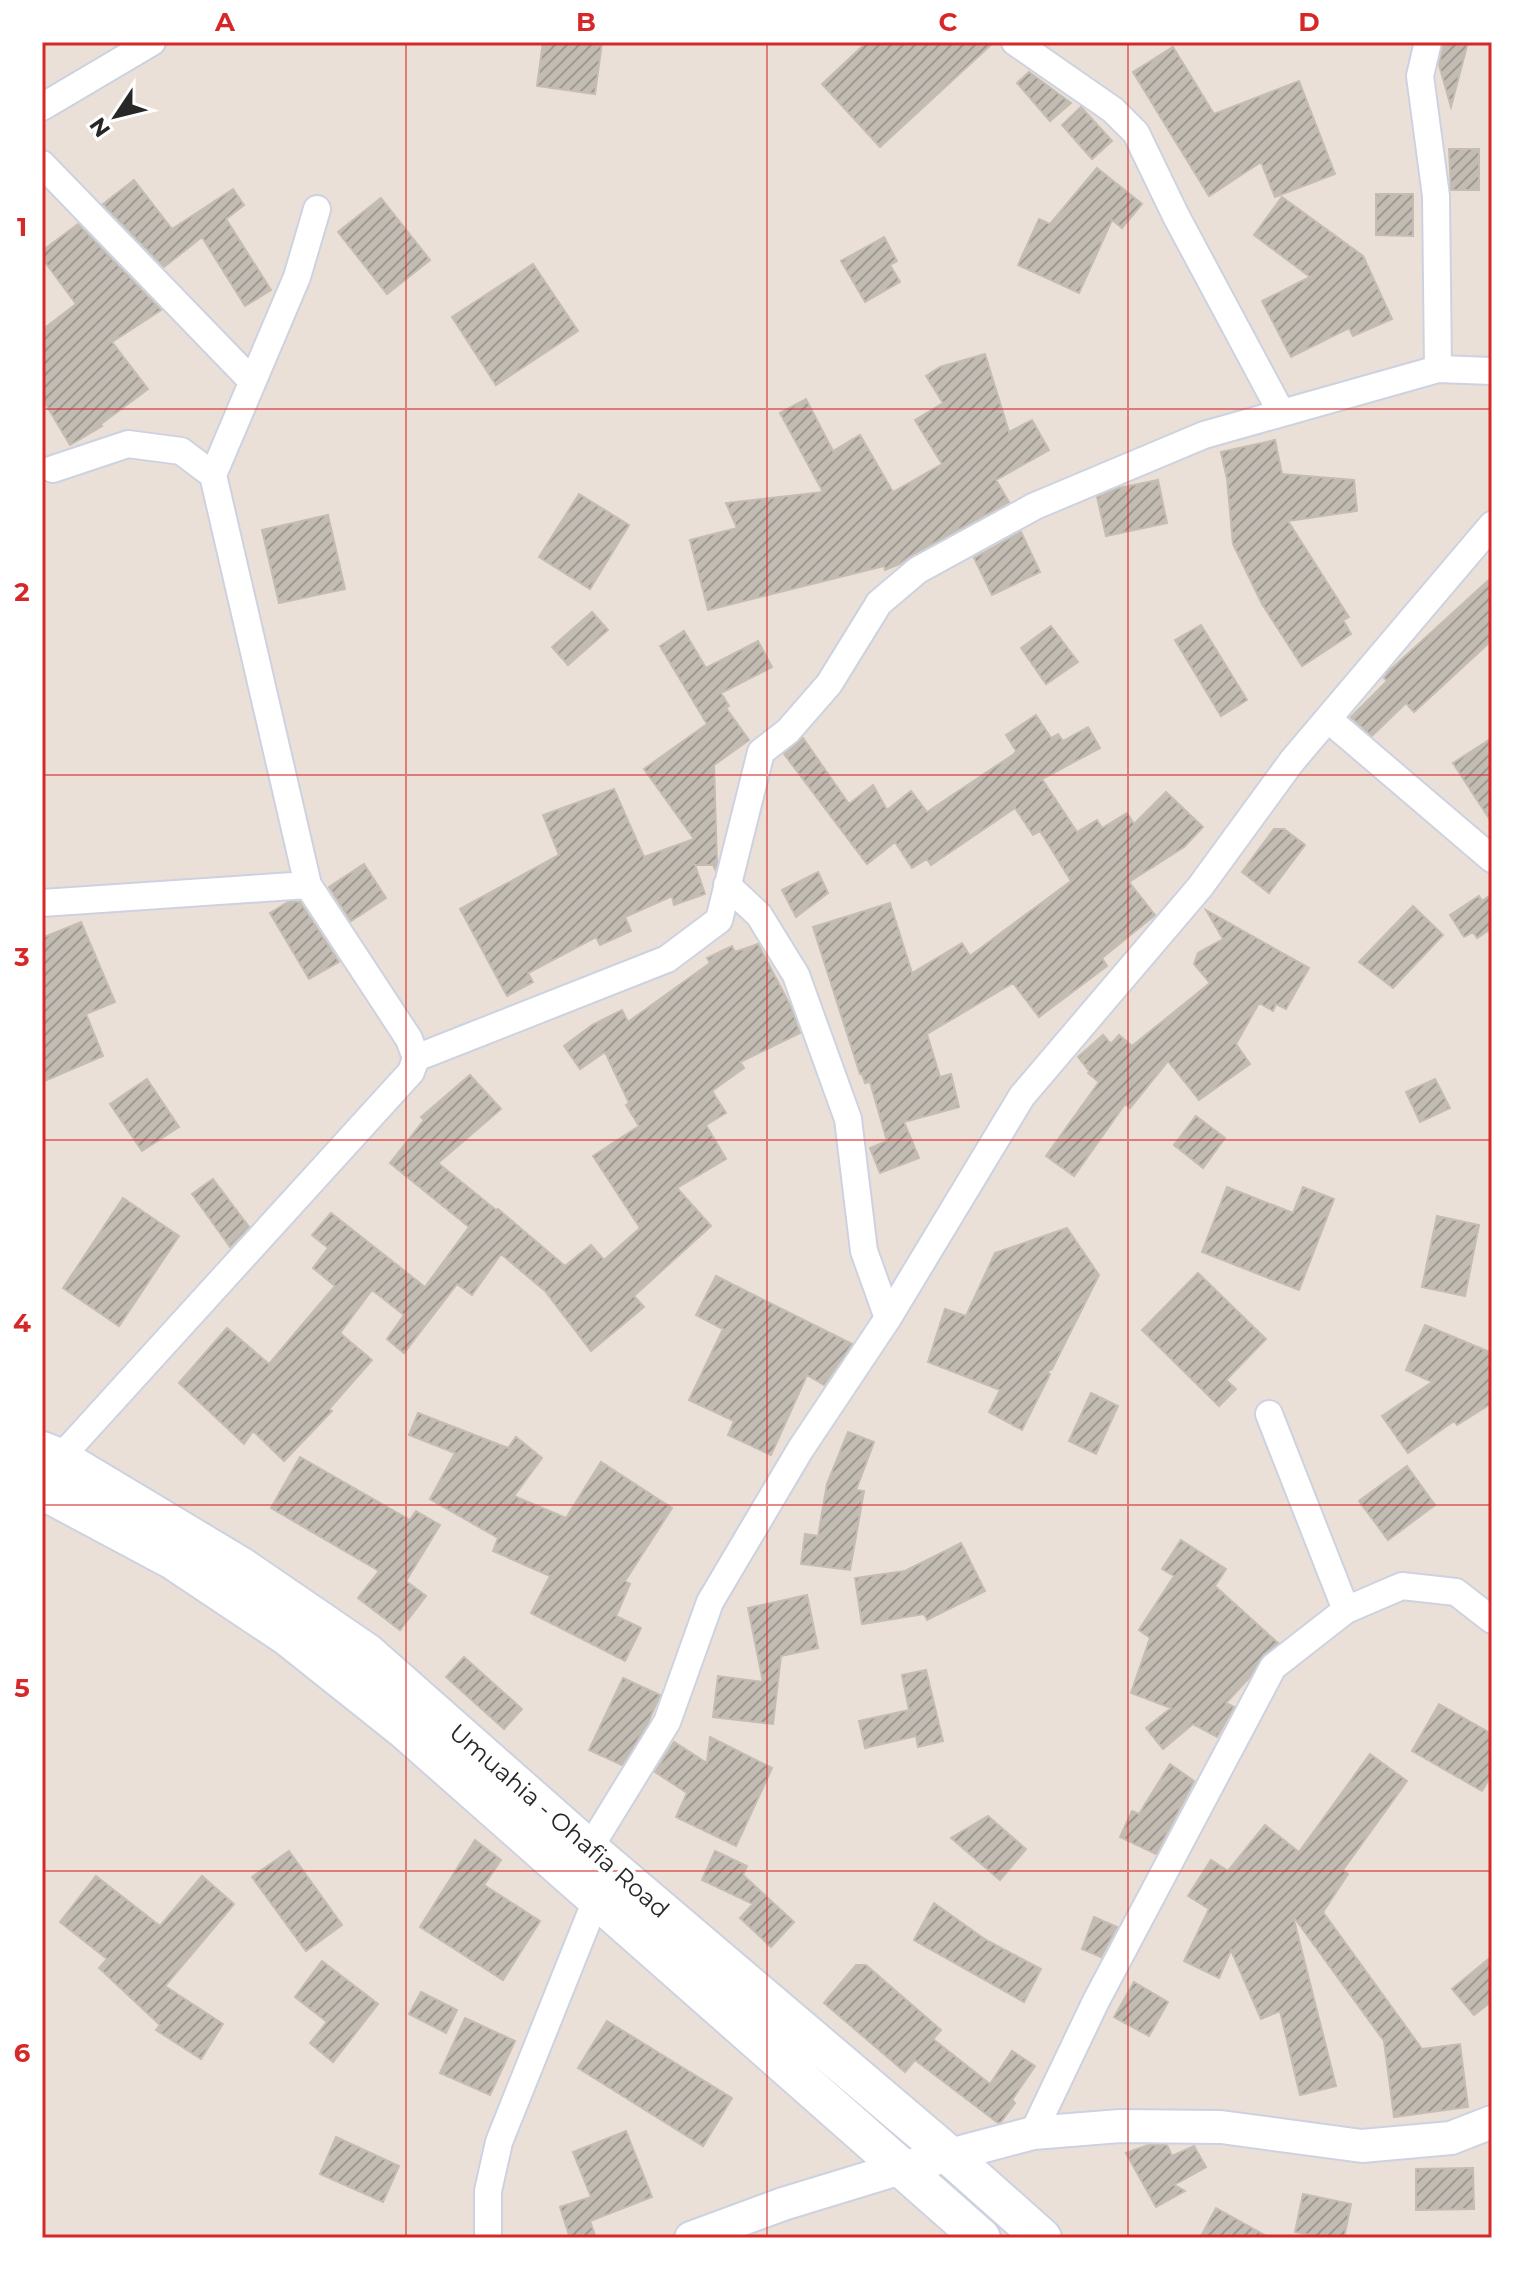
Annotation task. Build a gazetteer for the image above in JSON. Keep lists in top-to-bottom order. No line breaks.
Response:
{"streets":{"main road":["Umuahia - Ohafia Road"]},"north":"bottom left","grid":{"columns":["A","B","C","D"],"rows":["1","2","3","4","5","6"]}}
